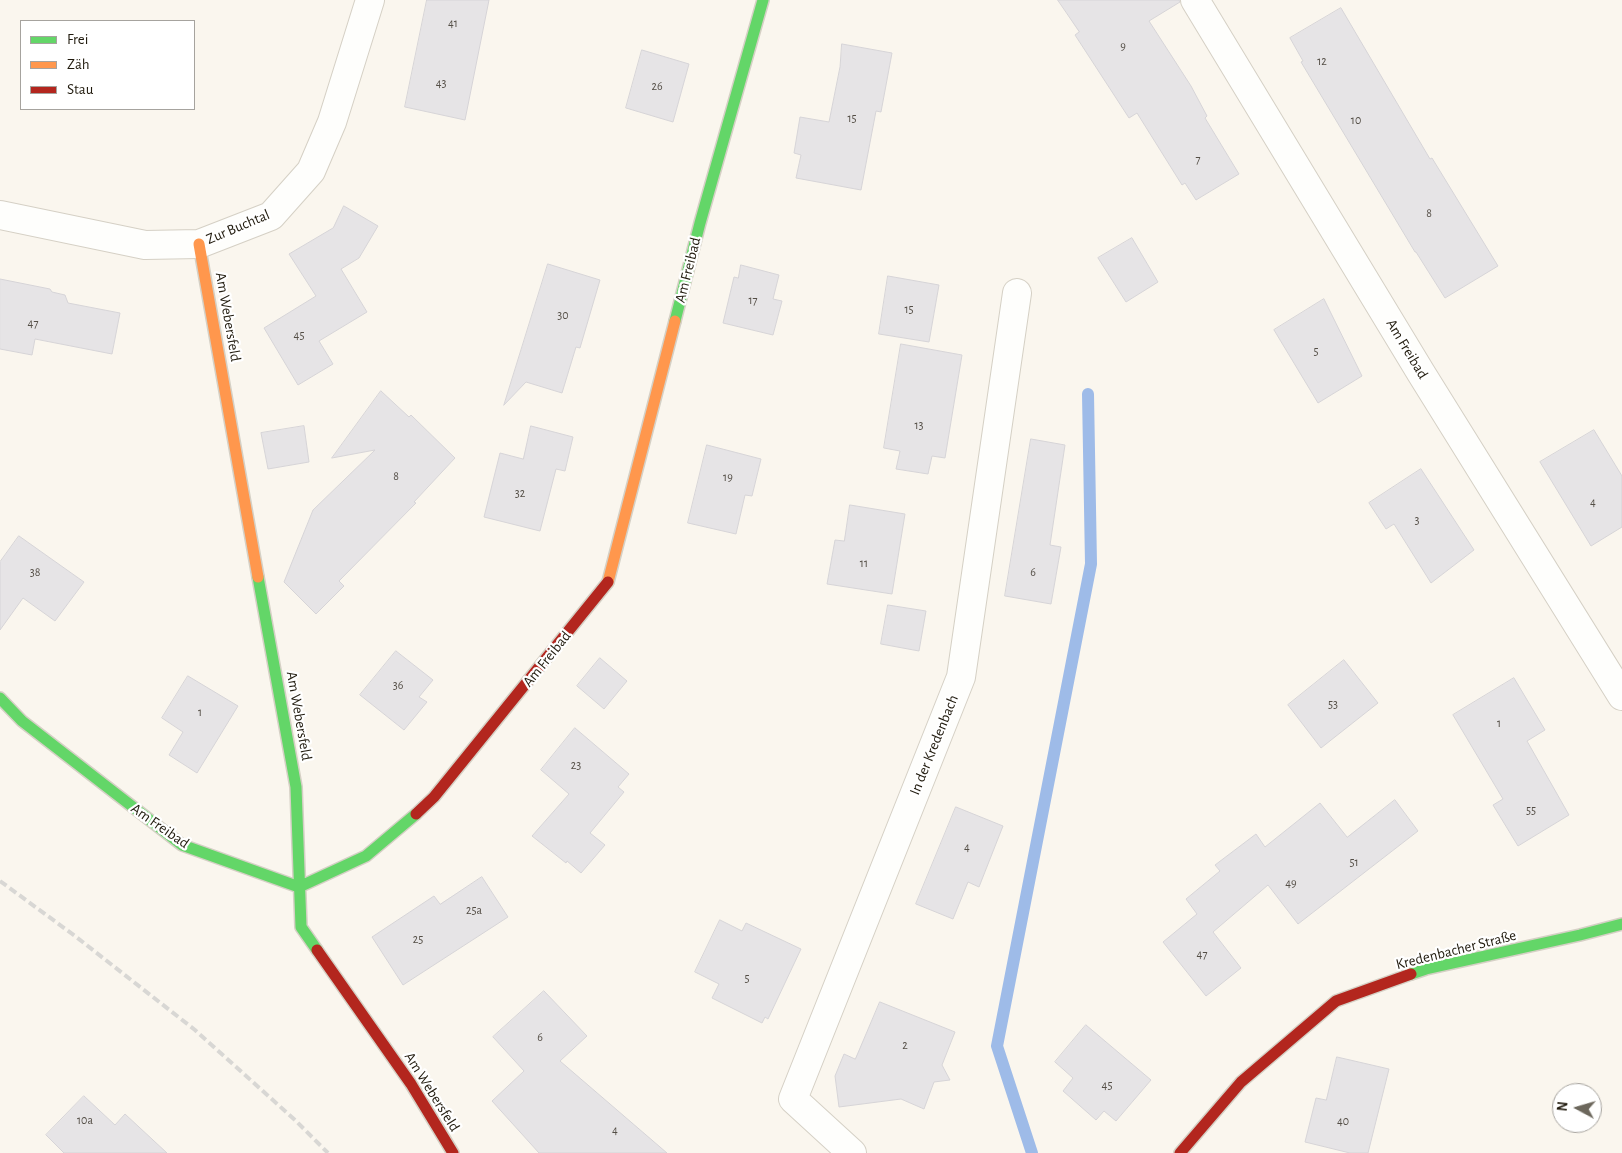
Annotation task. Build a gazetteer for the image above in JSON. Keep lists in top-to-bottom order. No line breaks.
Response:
{"streets":{"street":["Zur Buchtal","Am Freibad","Am Webersfeld","In der Kredenbach","Kredenbacher Straße"]},"crossings":[["Zur Buchtal","Am Webersfeld"],["Am Freibad","Am Webersfeld"]],"house_numbers":["41","9","12","43","26","15","10","7","8","17","15","30","47","45","5","13","8","19","32","4","3","11","38","6","36","53","1","1","23","55","4","51","49","25a","25","47","5","6","2","45","10a","40","4"],"legend":["Frei","Zäh","Stau"],"north":"left"}
